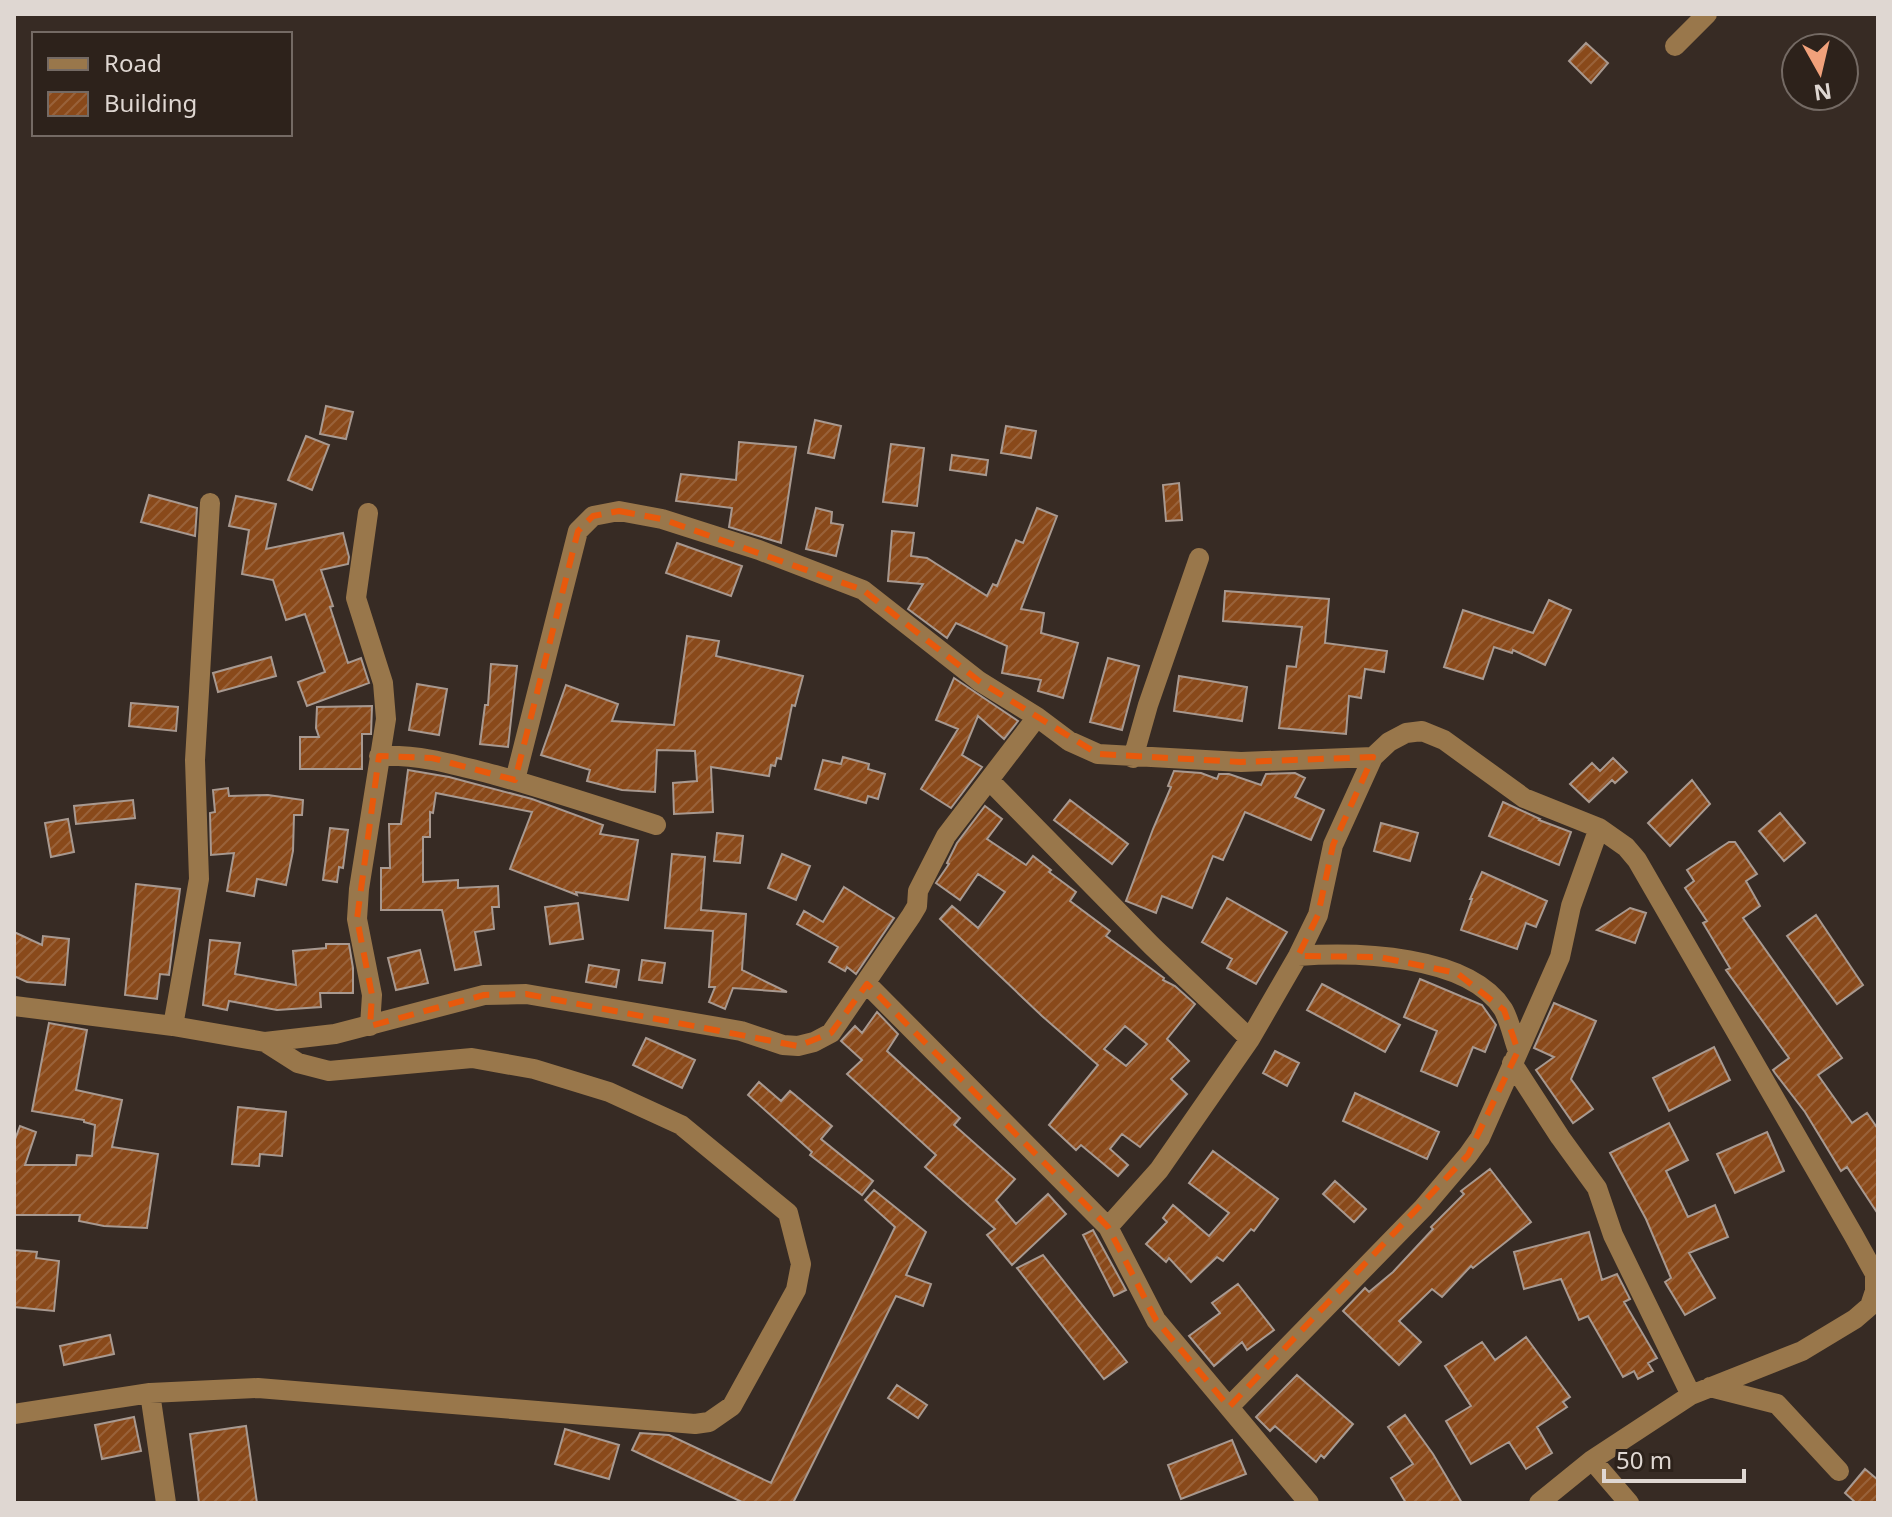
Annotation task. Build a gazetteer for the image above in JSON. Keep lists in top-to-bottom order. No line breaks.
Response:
{"legend":["Road","Building"],"scale_bar":"50 m","north":"bottom"}
